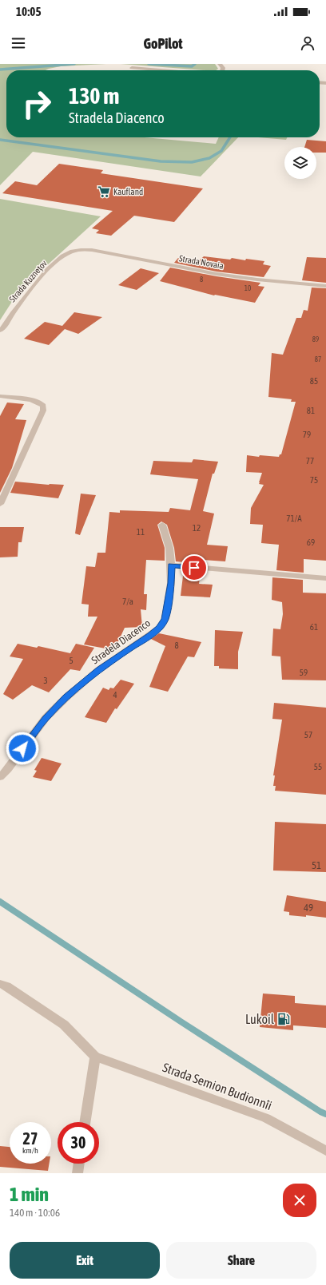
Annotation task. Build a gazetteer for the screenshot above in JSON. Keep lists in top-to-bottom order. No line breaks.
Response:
{"streets":{"street":["Strada Novaia","Strada Kuznețov","Stradela Diacenco","Strada Semion Budionnîi"]},"crossings":[["Strada Novaia","Strada Kuznețov"]],"places":{"supermarket":["Kaufland"],"fuel station":["Lukoil"]},"house_numbers":["8","10","89","87","85","81","79","77","75","71/A","12","11","69","7/a","61","8","5","59","3","4","57","55","51","49"],"page":{"status":"10:05","header":"GoPilot","turn":["130 m","Stradela Diacenco"],"speed":"27 km/h","limit":"30","heading":["1 min","140 m · 10:06"],"buttons":["Exit","Share"]}}
